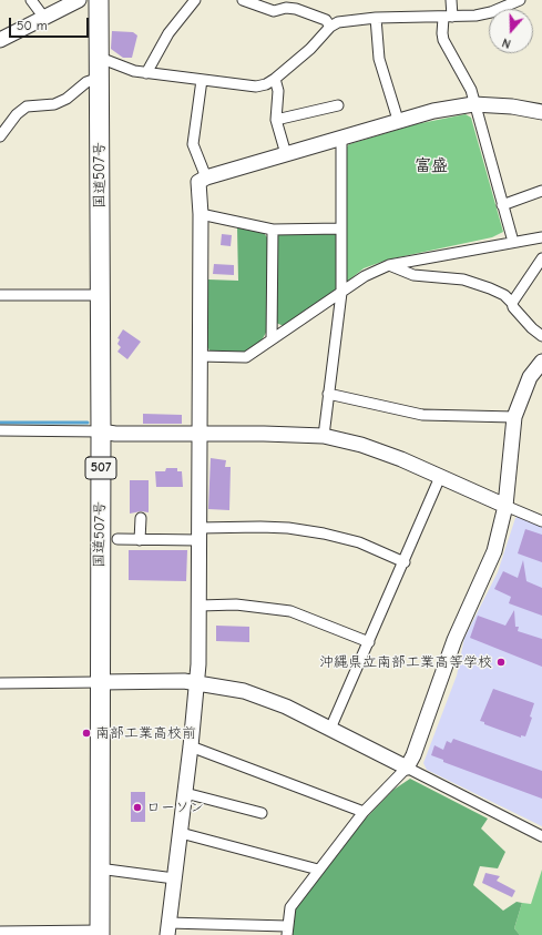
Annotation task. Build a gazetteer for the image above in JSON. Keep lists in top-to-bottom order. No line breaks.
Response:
{"streets":{"highway":["国道507号","507"]},"districts":["富盛"],"places":["沖縄県立南部工業高等学校","南部工業高校前","ローソン"],"scale_bar":"50 m","north":"bottom"}
